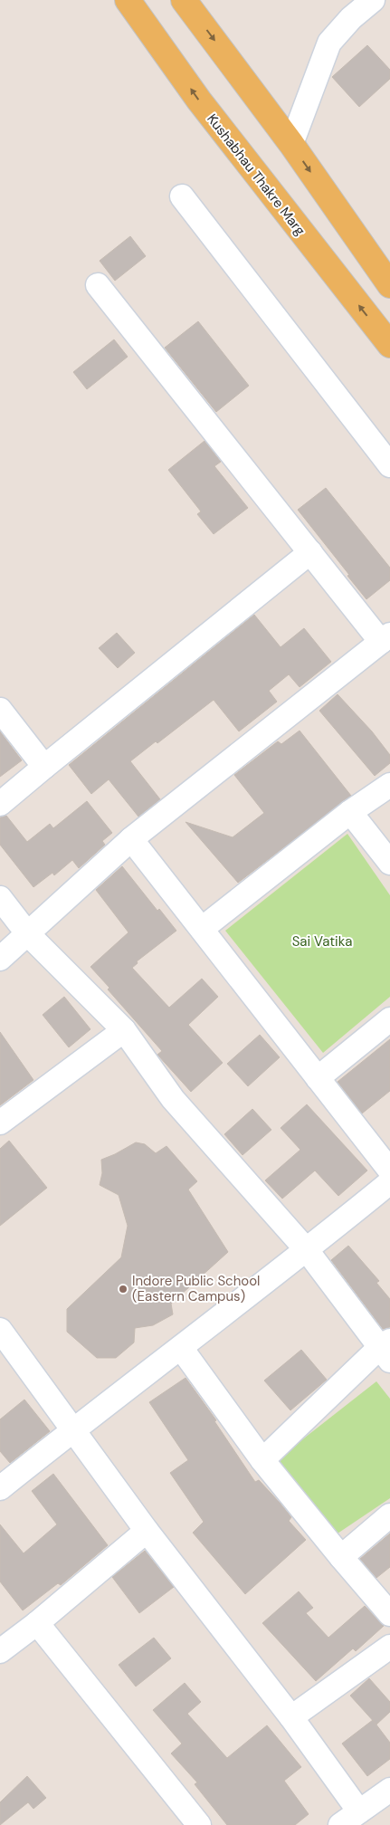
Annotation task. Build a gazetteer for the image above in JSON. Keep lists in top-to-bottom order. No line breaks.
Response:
{"streets":{"main road":["Kushabhau Thakre Marg"]},"parks":["Sai Vatika"],"places":["Indore Public School (Eastern Campus)"]}
